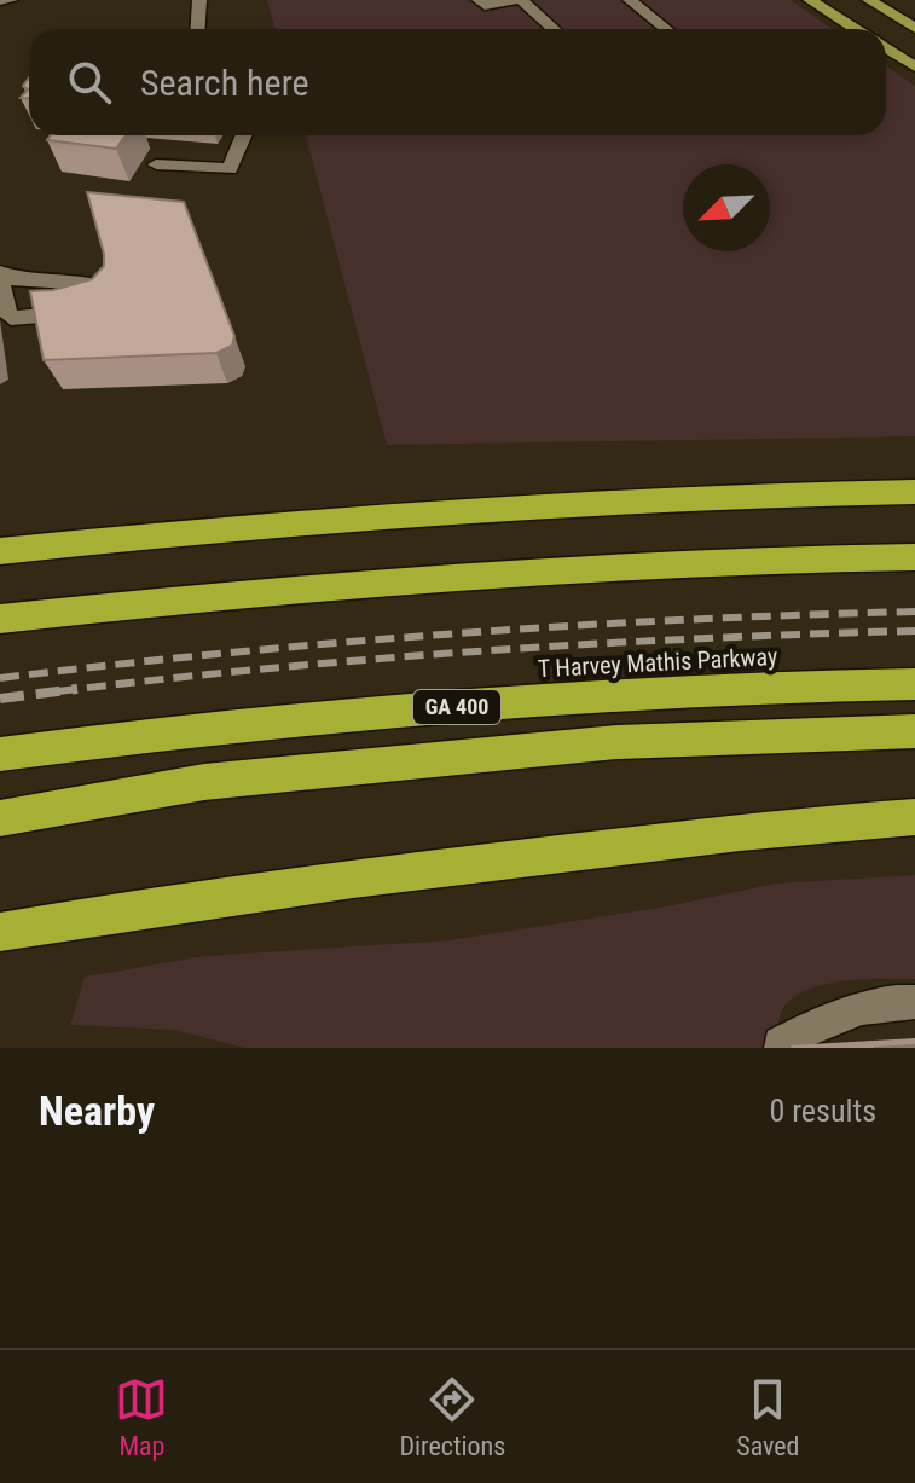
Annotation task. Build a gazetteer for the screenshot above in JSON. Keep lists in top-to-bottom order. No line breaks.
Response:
{"streets":{"highway":["T Harvey Mathis Parkway","GA 400"]},"north":"bottom left","page":{"search":"Search here","heading":["Nearby","0 results"],"nav":["Map","Directions","Saved"]}}
